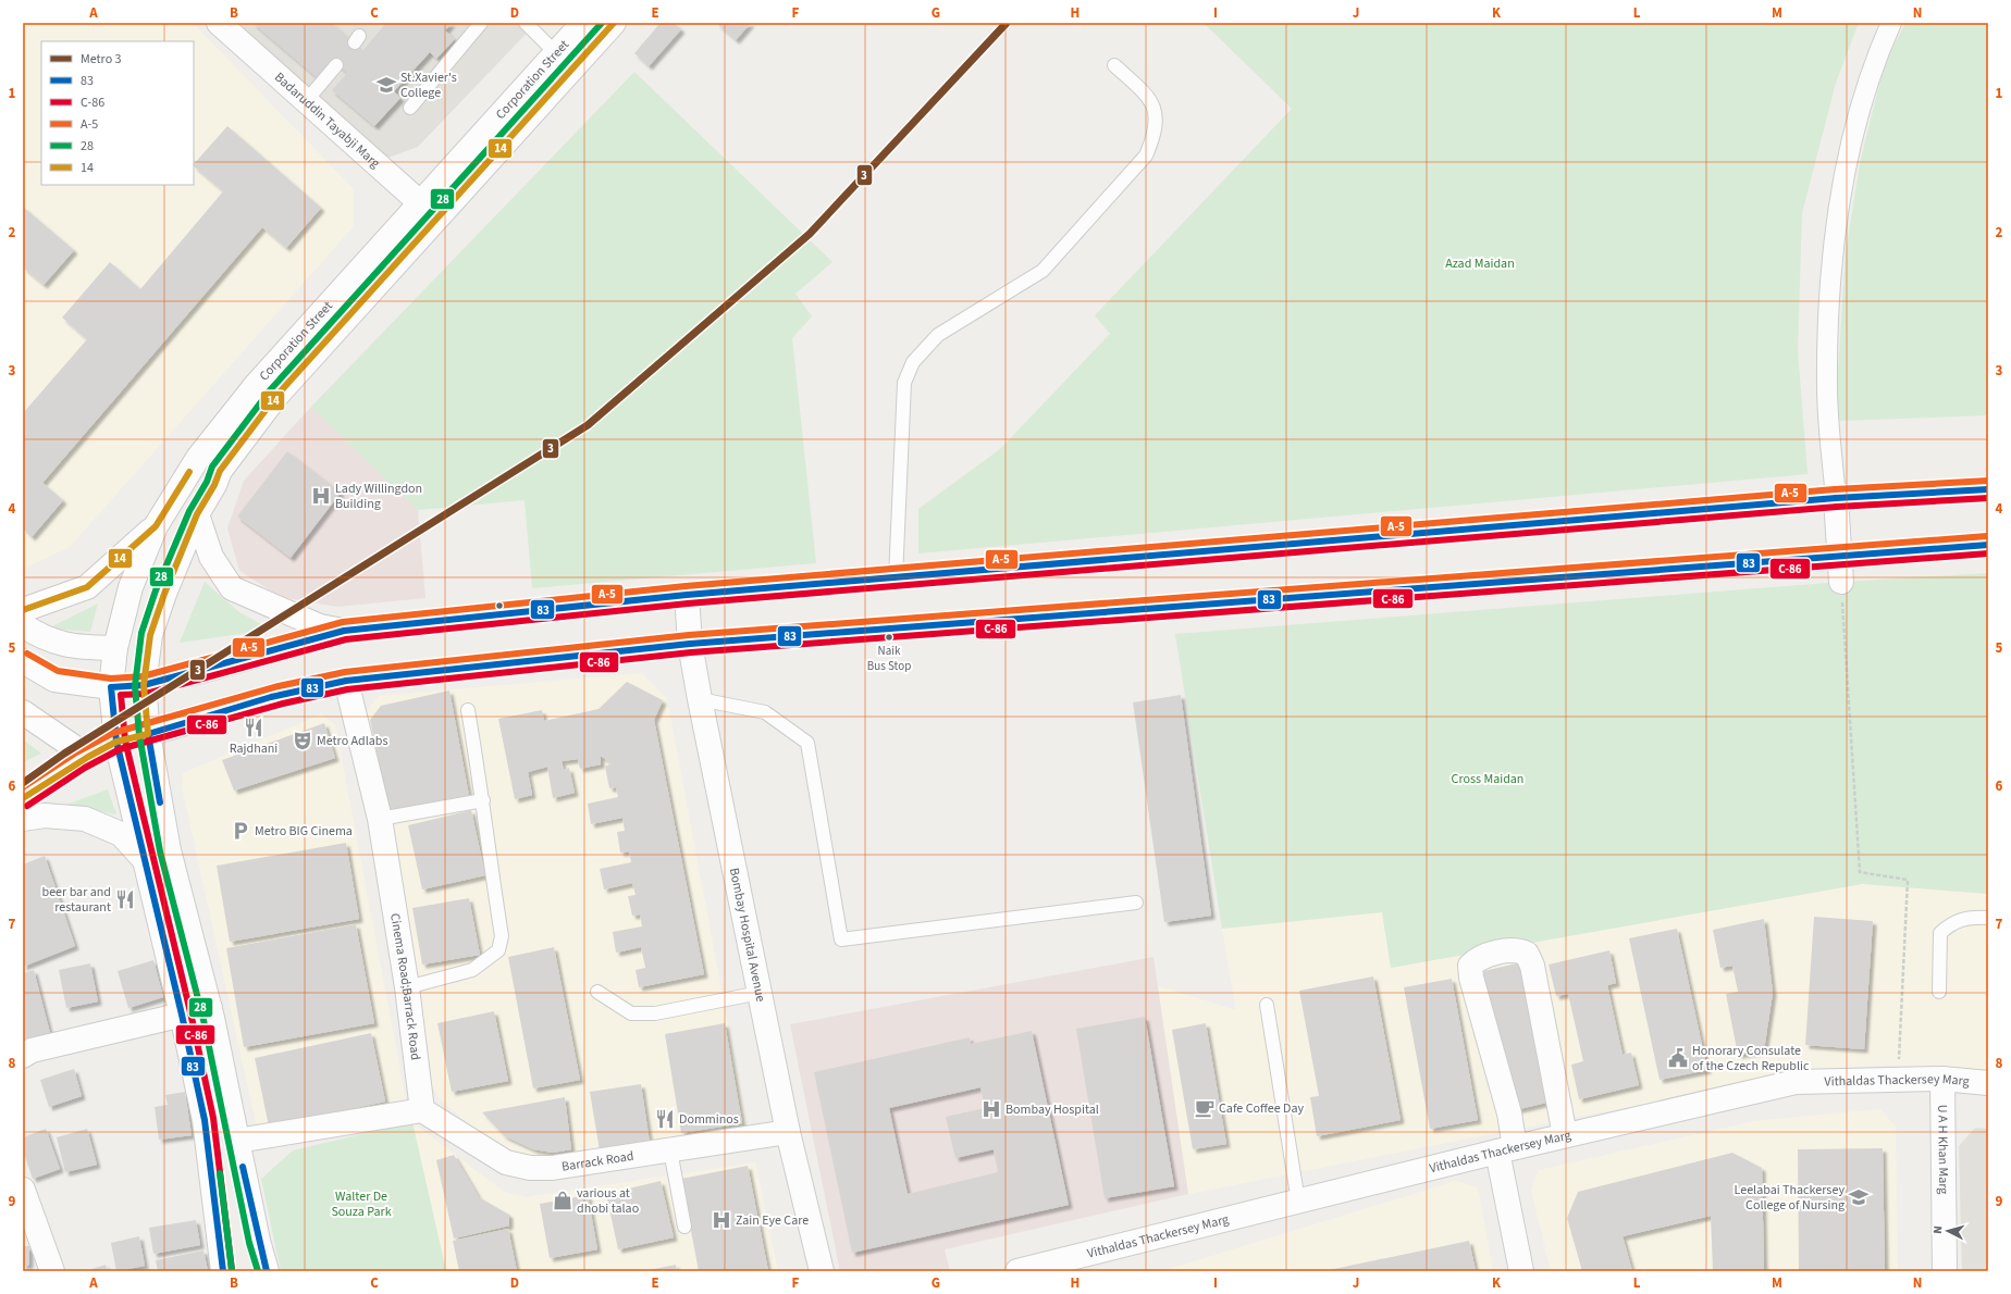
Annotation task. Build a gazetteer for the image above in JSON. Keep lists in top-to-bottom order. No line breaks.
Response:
{"streets":{"main road":["Corporation Street","Badaruddin Tayabji Marg","Bombay Hospital Avenue","Cinema Road;Barrack Road","Vithaldas Thackersey Marg","U A H Khan Marg","Barrack Road"]},"crossings":[["Corporation Street","Badaruddin Tayabji Marg"],["Bombay Hospital Avenue","Barrack Road"],["Cinema Road;Barrack Road","Barrack Road"],["Vithaldas Thackersey Marg","U A H Khan Marg"]],"parks":["Azad Maidan","Cross Maidan","Walter De Souza Park"],"places":{"school or university":["St.Xavier's College","Leelabai Thackersey College of Nursing"],"hospital":["Lady Willingdon Building","Bombay Hospital","Zain Eye Care"],"other":["Naik Bus Stop"],"restaurant":["Rajdhani","beer bar and restaurant","Domminos"],"theatre":["Metro Adlabs"],"parking":["Metro BIG Cinema"],"public building":["Honorary Consulate of the Czech Republic"],"cafe":["Cafe Coffee Day"],"shop":["various at dhobi talao"]},"lines":["metro line 3","transit line 28","transit line 14","transit line A-5","transit line 83","transit line C-86"],"legend":["Metro 3","83","C-86","A-5","28","14"],"north":"left","grid":{"columns":["A","B","C","D","E","F","G","H","I","J","K","L","M","N"],"rows":["1","2","3","4","5","6","7","8","9"]}}
